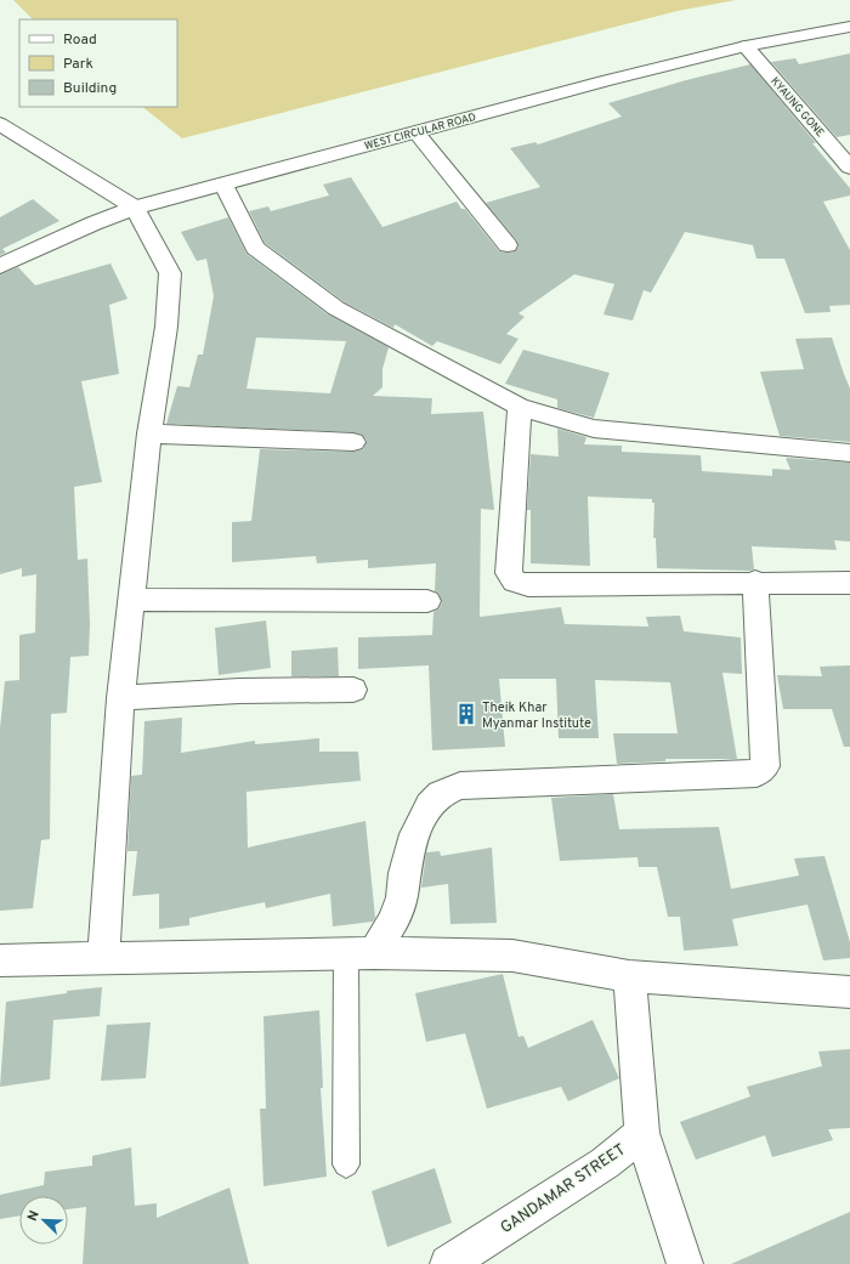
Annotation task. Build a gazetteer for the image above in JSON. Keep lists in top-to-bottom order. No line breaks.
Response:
{"streets":{"street":["KYAUNG GONE","WEST CIRCULAR ROAD","GANDAMAR STREET"]},"crossings":[["KYAUNG GONE","WEST CIRCULAR ROAD"]],"places":{"building":["Theik Khar Myanmar Institute"]},"legend":["Road","Park","Building"],"north":"top left"}
